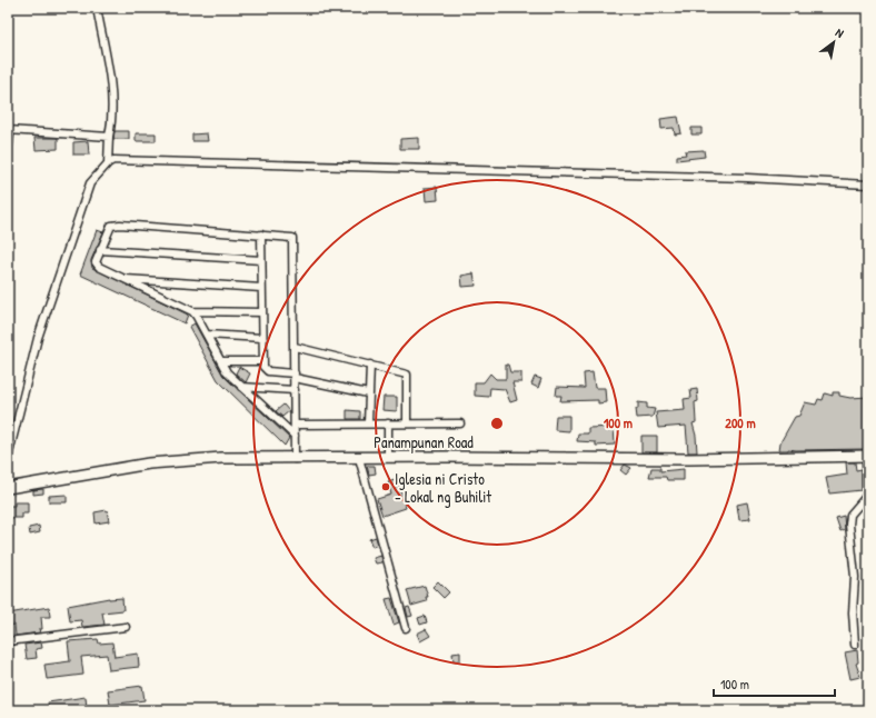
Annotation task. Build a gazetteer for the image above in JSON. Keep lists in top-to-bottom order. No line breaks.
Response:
{"streets":{"street":["Panampunan Road"]},"places":["Iglesia ni Cristo - Lokal ng Buhilit"],"scale_bar":"100 m","north":"top right","rings":["100 m","200 m"]}
